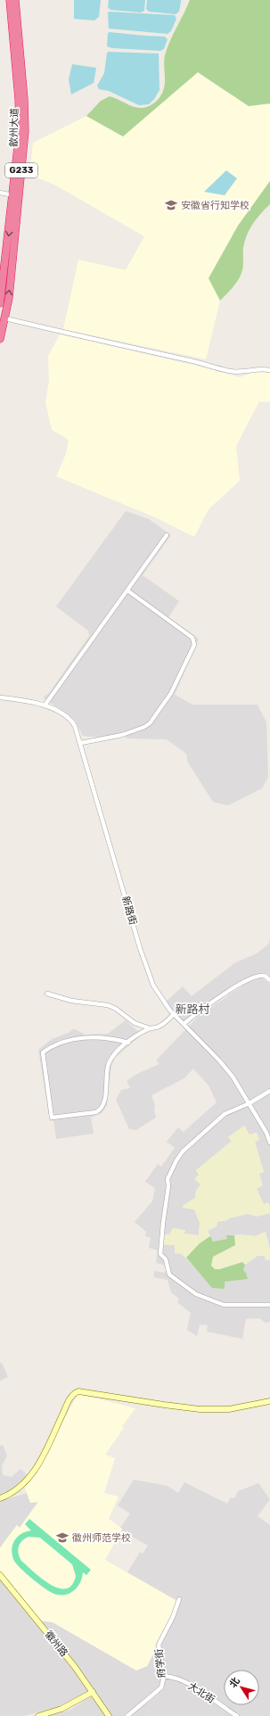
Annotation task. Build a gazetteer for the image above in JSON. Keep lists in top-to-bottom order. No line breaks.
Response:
{"streets":{"highway":["歙州大道","G233"],"street":["新路街","徽州路","府学街","大北街"]},"crossings":[["府学街","大北街"]],"districts":["新路村"],"places":{"school or university":["安徽省行知学校","徽州师范学校"]},"north":"top left"}
